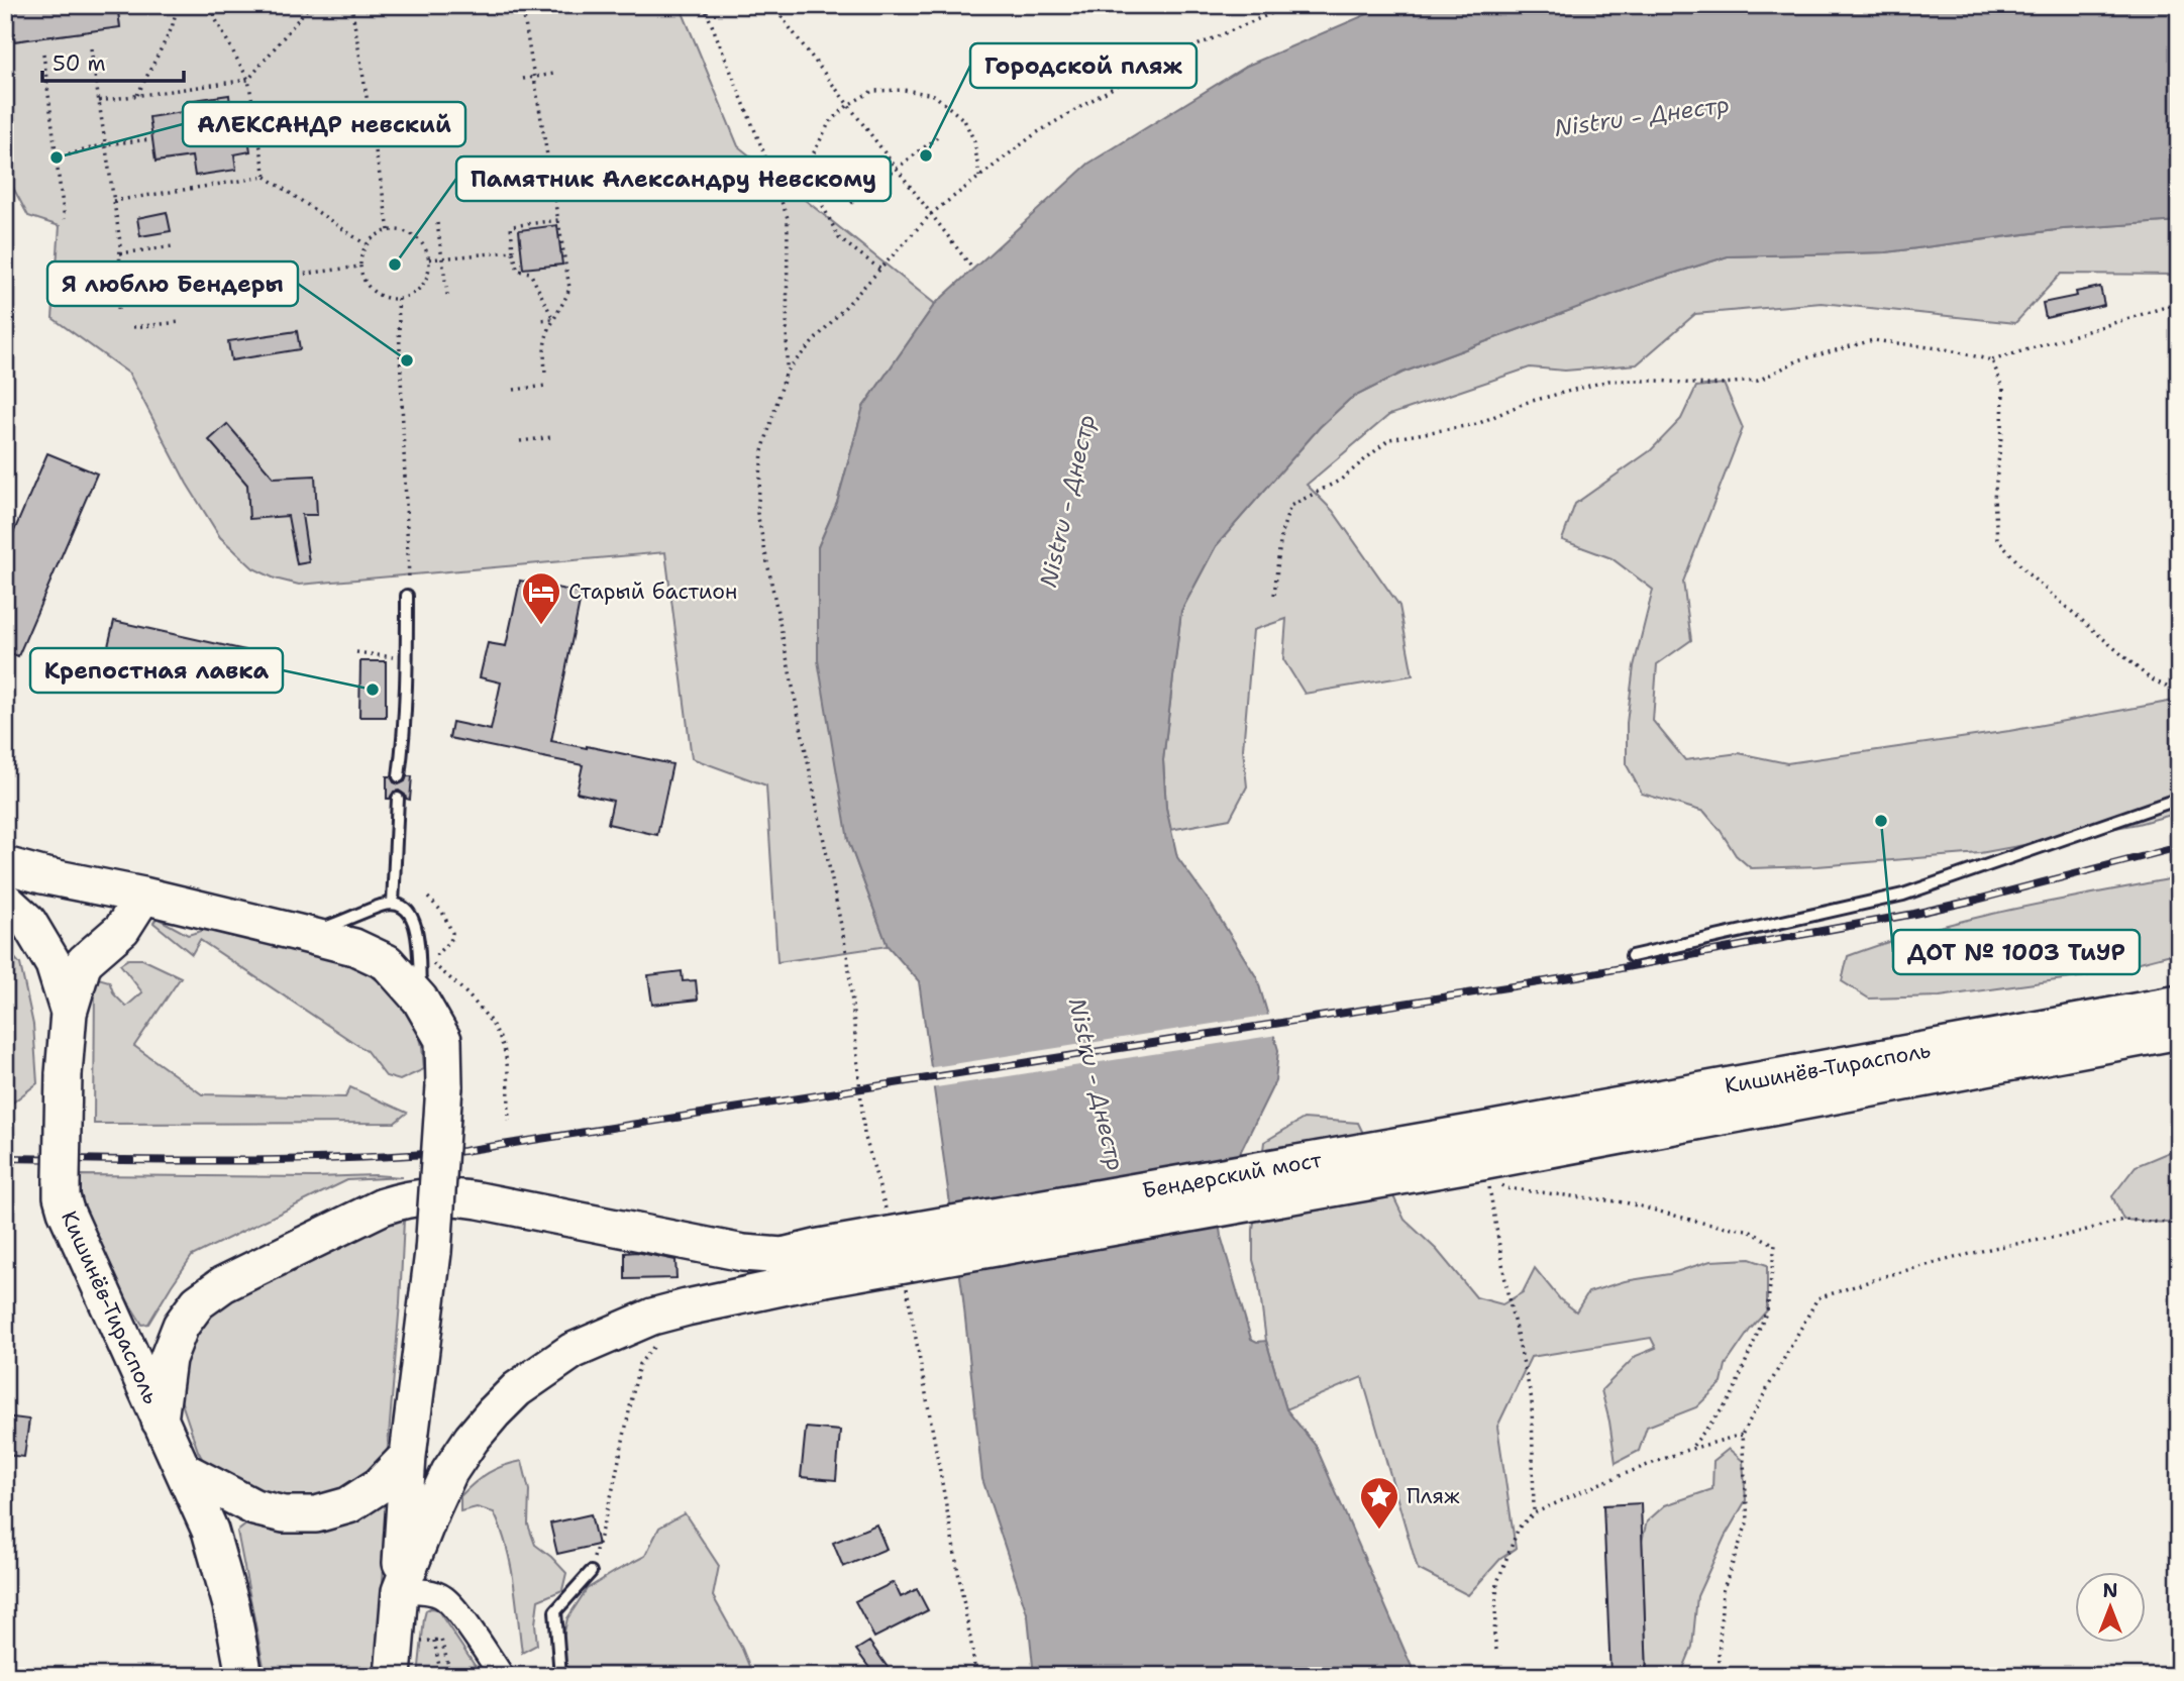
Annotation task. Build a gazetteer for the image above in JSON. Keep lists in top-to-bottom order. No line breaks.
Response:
{"streets":{"main road":["Кишинёв-Тирасполь","Бендерский мост"]},"crossings":[["Кишинёв-Тирасполь","Бендерский мост"]],"water":["Nistru - Днестр"],"places":{"other":["Городской пляж","АЛЕКСАНДР невский","Памятник Александру Невскому","Я люблю Бендеры","Крепостная лавка","ДОТ № 1003 ТиУР"],"hotel":["Старый бастион"],"place":["Пляж"]},"scale_bar":"50 m","north":"top"}
